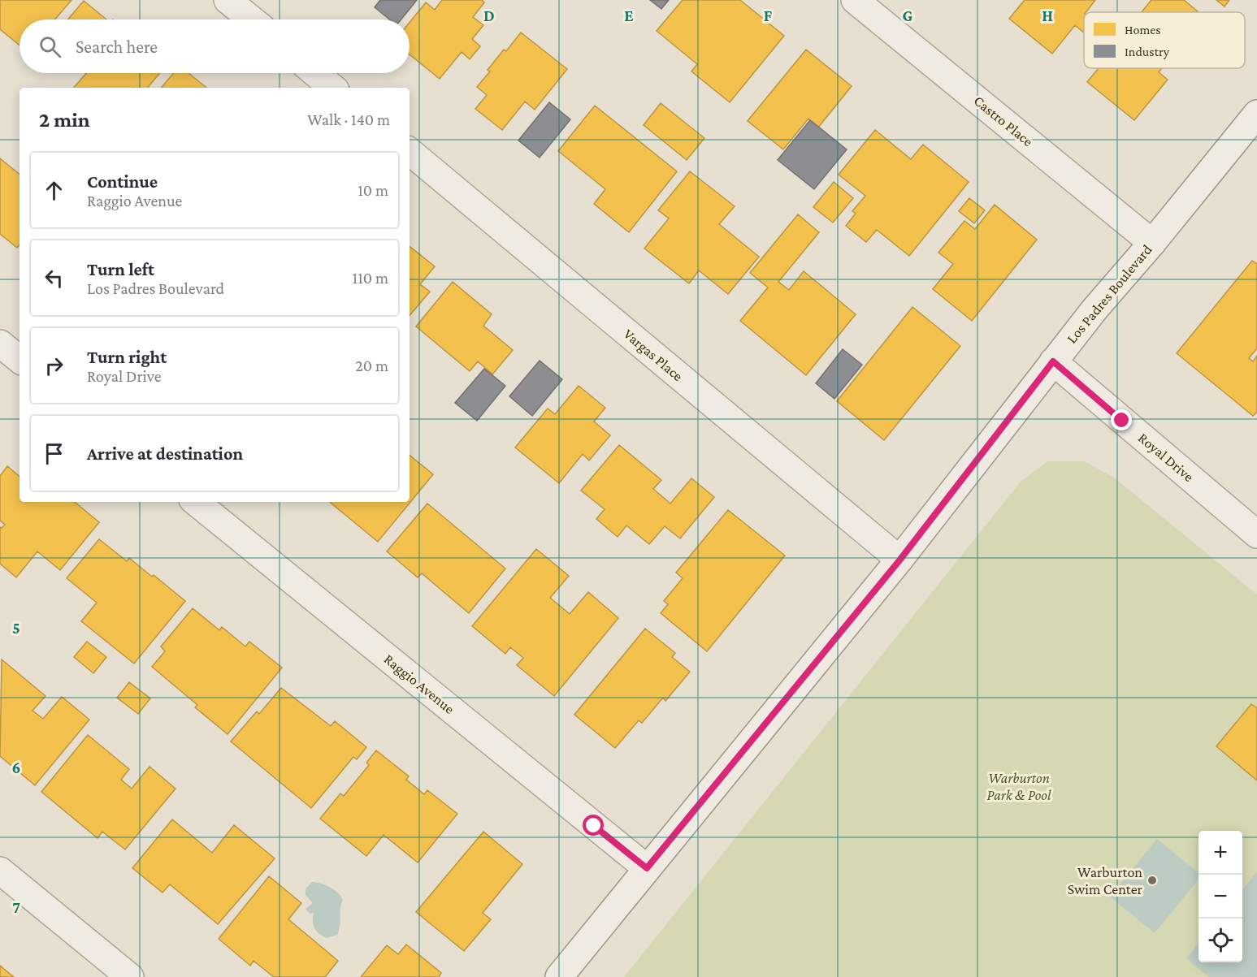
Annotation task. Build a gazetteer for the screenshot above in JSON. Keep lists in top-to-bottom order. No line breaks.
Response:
{"streets":{"street":["Castro Place","Los Padres Boulevard","Vargas Place","Royal Drive","Raggio Avenue"]},"crossings":[["Castro Place","Los Padres Boulevard"],["Los Padres Boulevard","Vargas Place"],["Los Padres Boulevard","Royal Drive"],["Los Padres Boulevard","Raggio Avenue"]],"parks":["Warburton Park & Pool"],"places":["Warburton Swim Center"],"legend":["Homes","Industry"],"page":{"search":"Search here","heading":["2 min","Walk · 140 m"],"list":[["Continue","Raggio Avenue","10 m"],["Turn left","Los Padres Boulevard","110 m"],["Turn right","Royal Drive","20 m"],"Arrive at destination"],"map_buttons":["+","−"]},"grid":{"columns":["D","E","F","G","H"],"rows":["5","6","7"]}}
